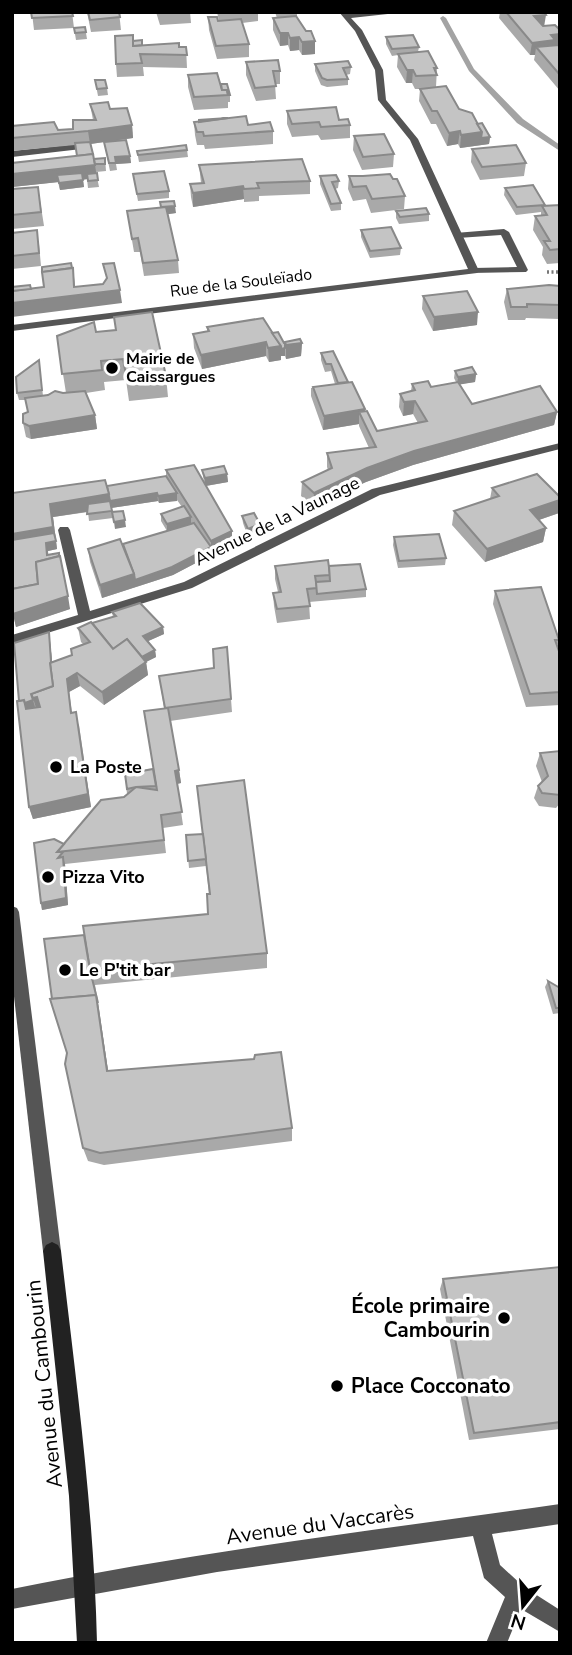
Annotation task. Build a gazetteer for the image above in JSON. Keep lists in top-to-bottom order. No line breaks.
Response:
{"streets":{"street":["Rue de la Souleïado","Avenue de la Vaunage","Avenue du Cambourin","Avenue du Vaccarès"]},"crossings":[["Avenue du Cambourin","Avenue du Vaccarès"]],"places":["Mairie de Caissargues","La Poste","Pizza Vito","Le P'tit bar","École primaire Cambourin","Place Cocconato"],"north":"bottom"}
